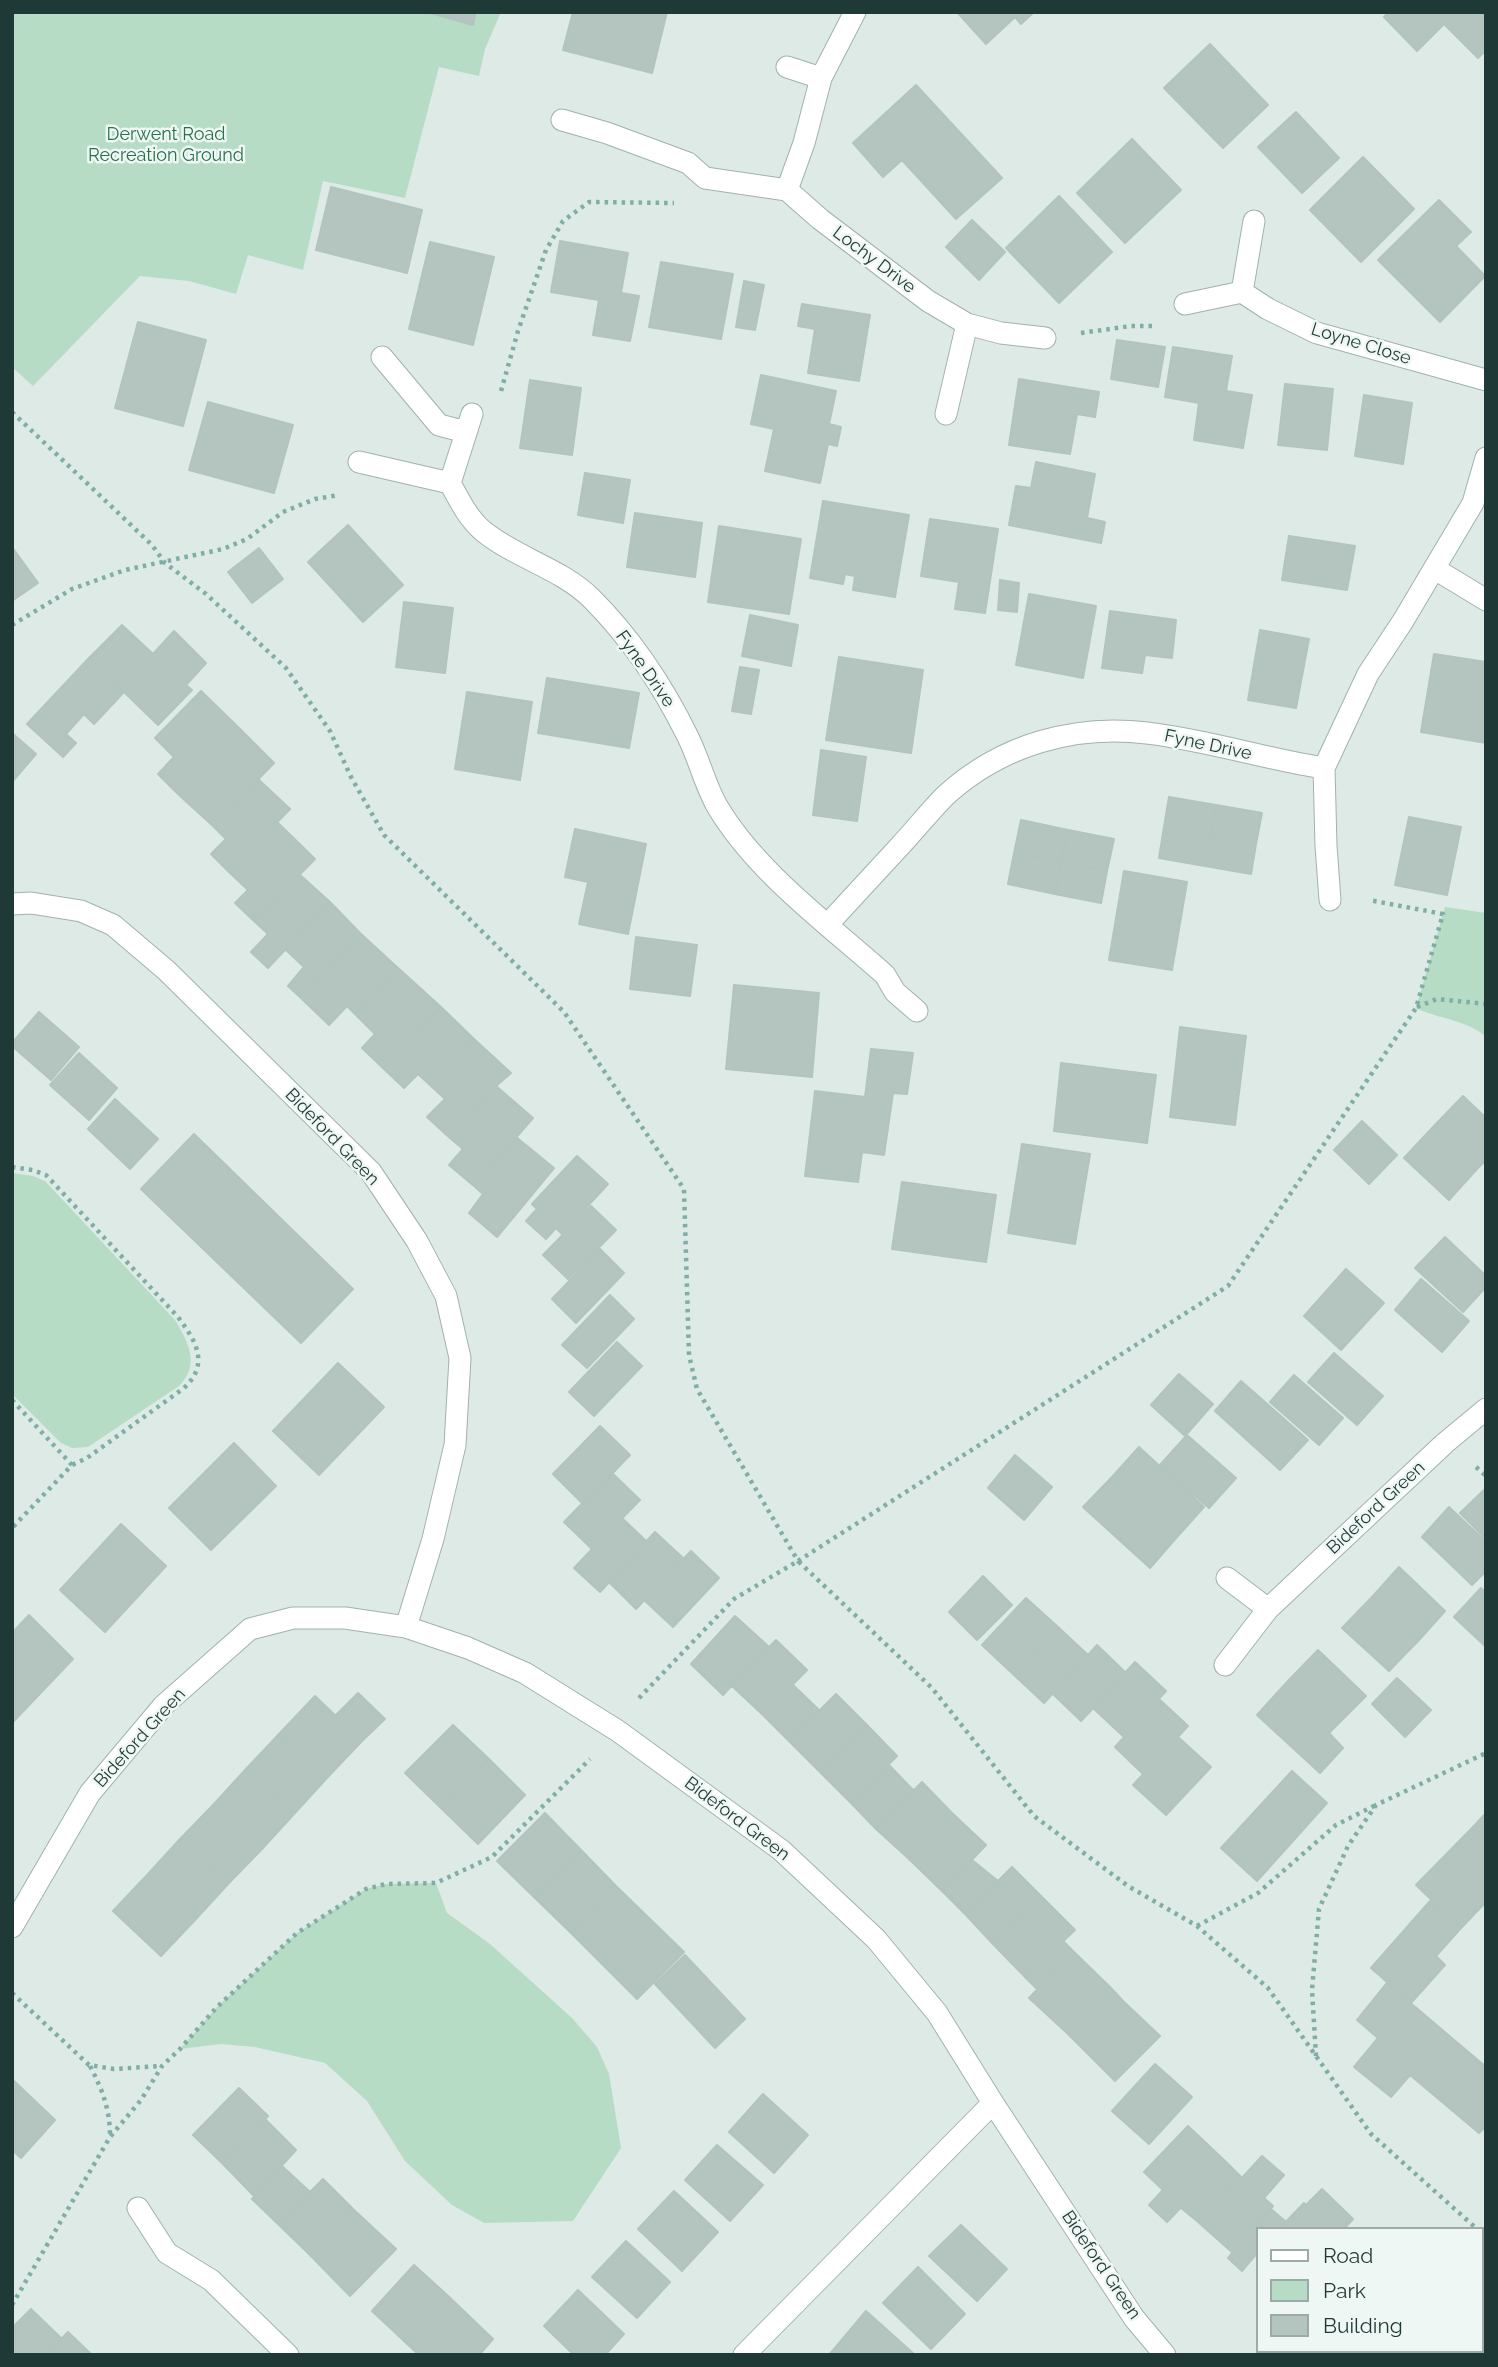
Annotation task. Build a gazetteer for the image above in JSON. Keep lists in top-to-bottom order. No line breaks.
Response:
{"streets":{"street":["Lochy Drive","Loyne Close","Fyne Drive","Bideford Green"]},"parks":["Derwent Road Recreation Ground"],"legend":["Road","Park","Building"]}
